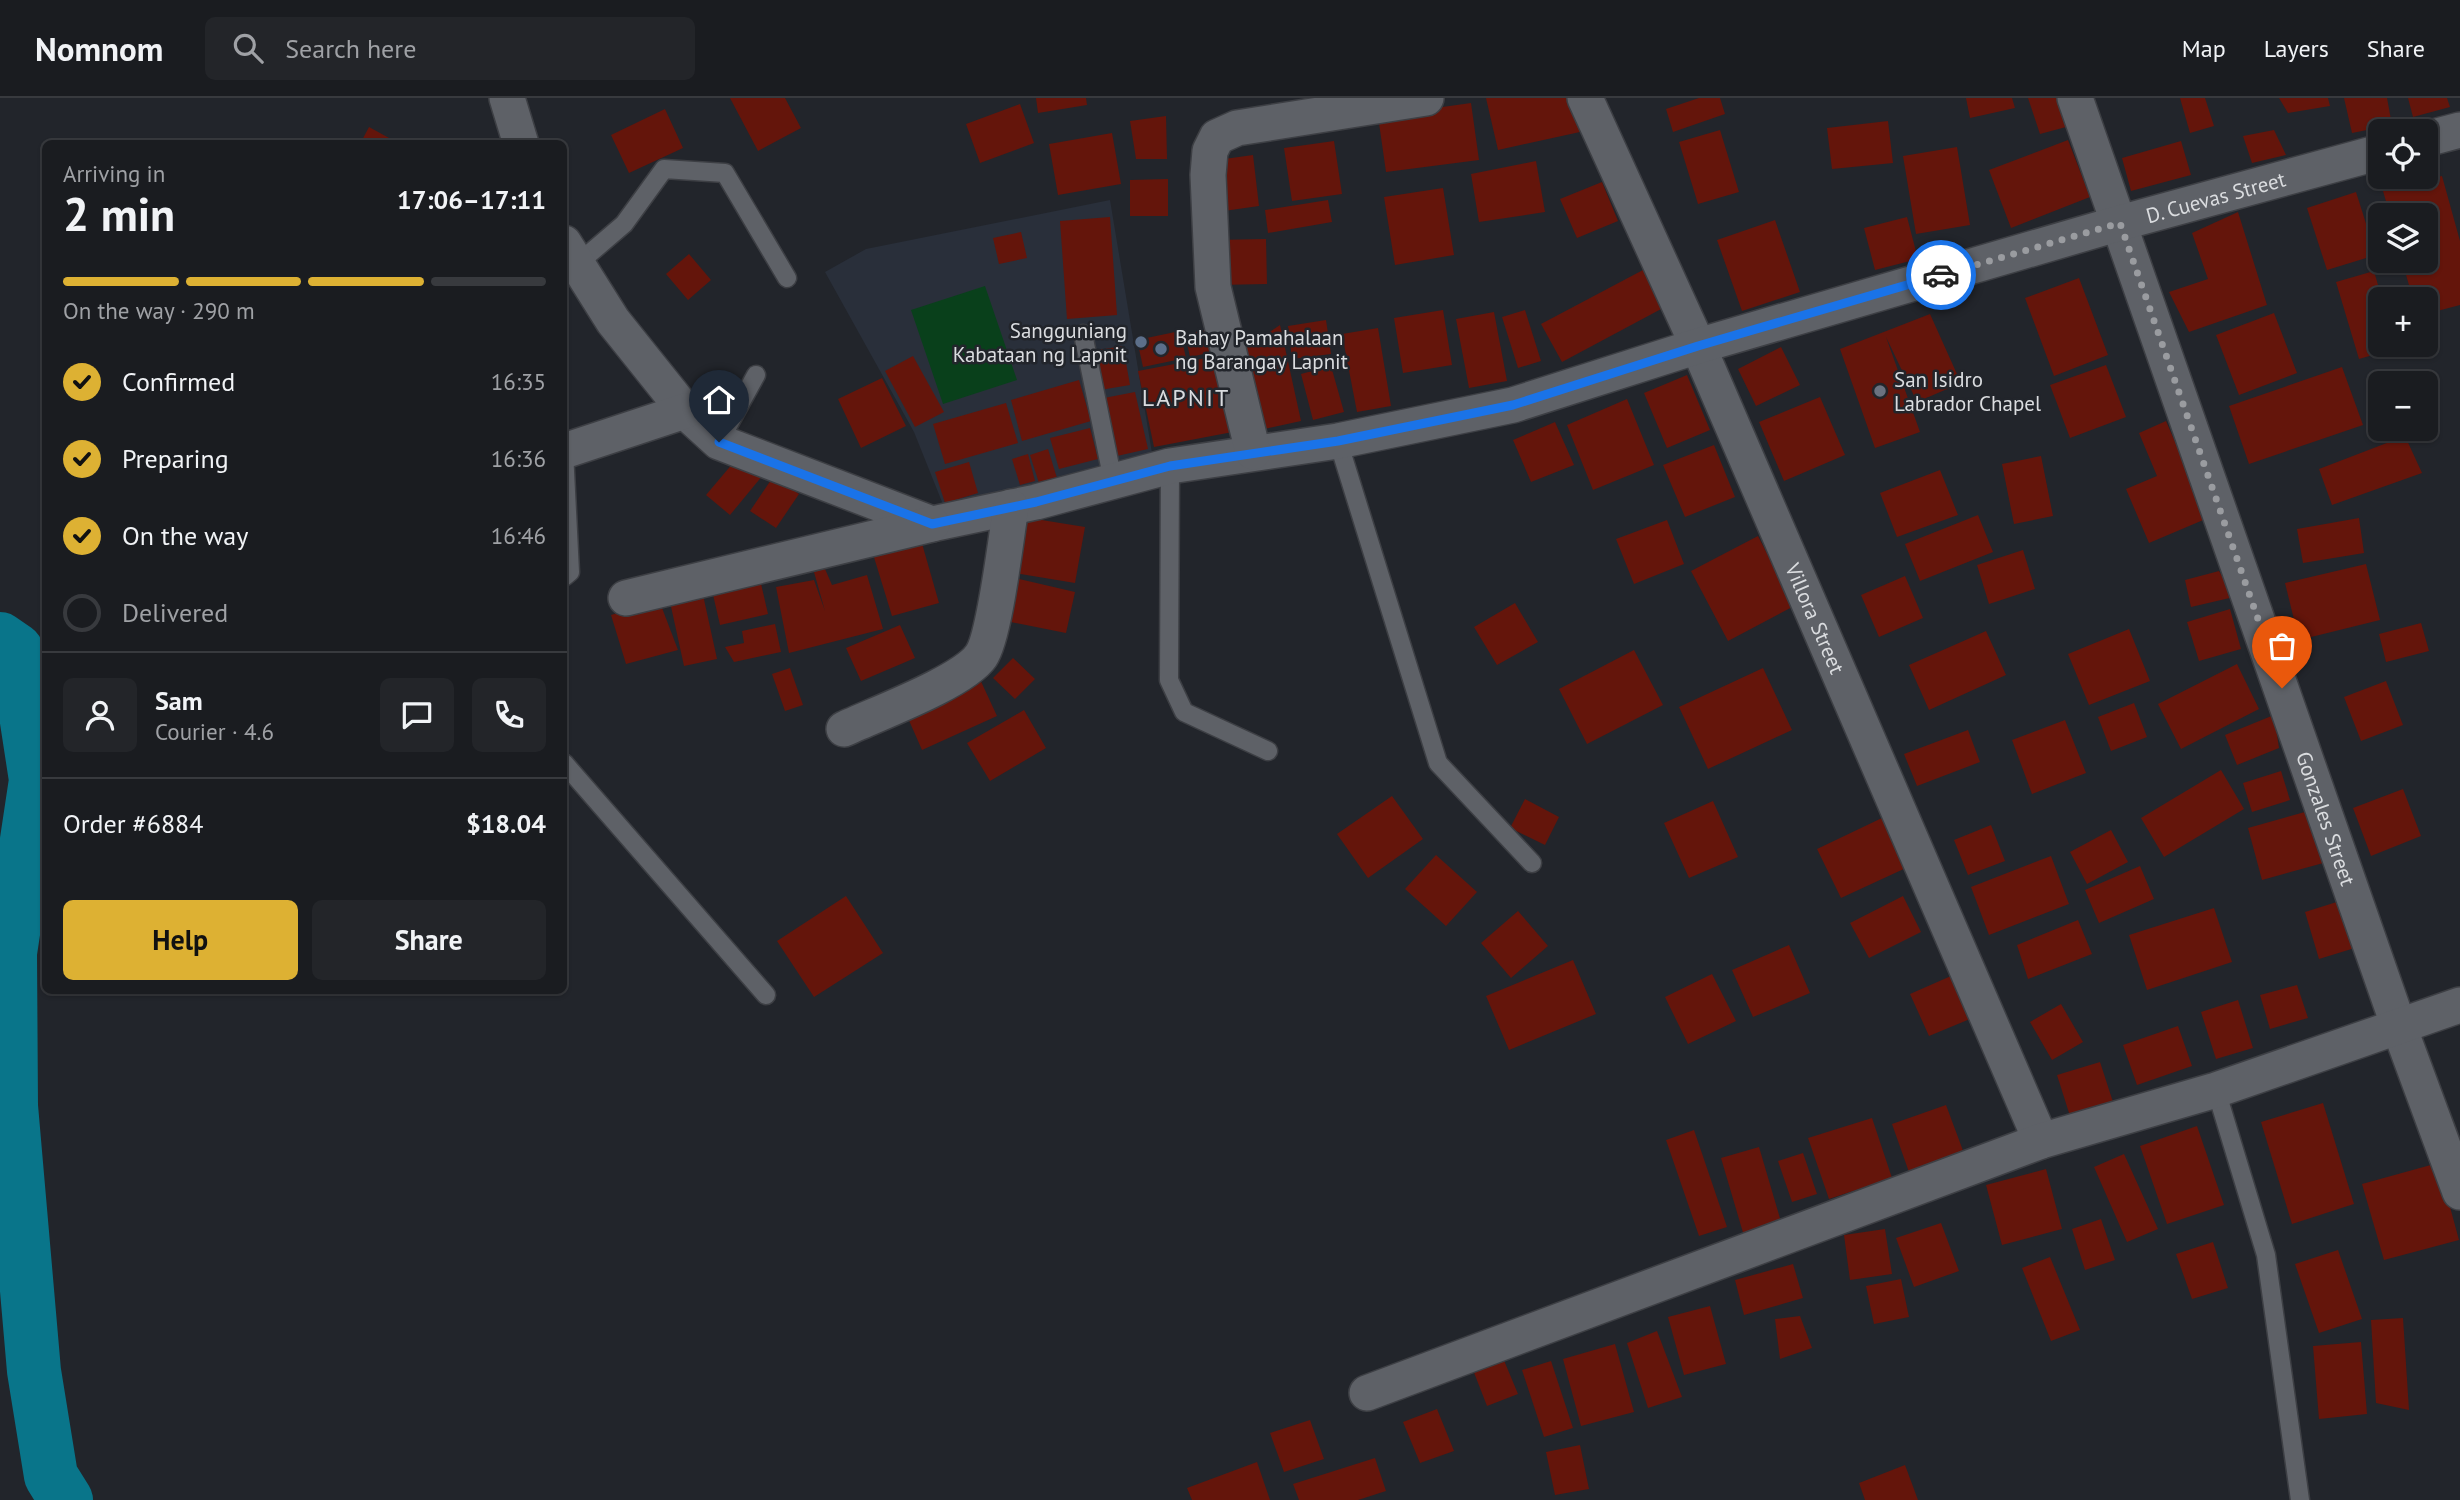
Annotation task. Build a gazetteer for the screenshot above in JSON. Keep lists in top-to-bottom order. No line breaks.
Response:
{"streets":{"street":["D. Cuevas Street","Villora Street","Gonzales Street"]},"crossings":[["D. Cuevas Street","Villora Street"],["D. Cuevas Street","Gonzales Street"]],"districts":["LAPNIT"],"places":["Sangguniang Kabataan ng Lapnit","Bahay Pamahalaan ng Barangay Lapnit","San Isidro Labrador Chapel"],"page":{"header":"Nomnom","search":"Search here","nav":["Map","Layers","Share"],"map_buttons":["+","−"],"heading":["2 min","Arriving in","17:06–17:11"],"panel":["Sam","Courier · 4.6","Order #6884","$18.04"],"bar":"On the way · 290 m","list":[["Confirmed","16:35"],["Preparing","16:36"],["On the way","16:46"],"Delivered"],"buttons":["Help","Share"]}}
